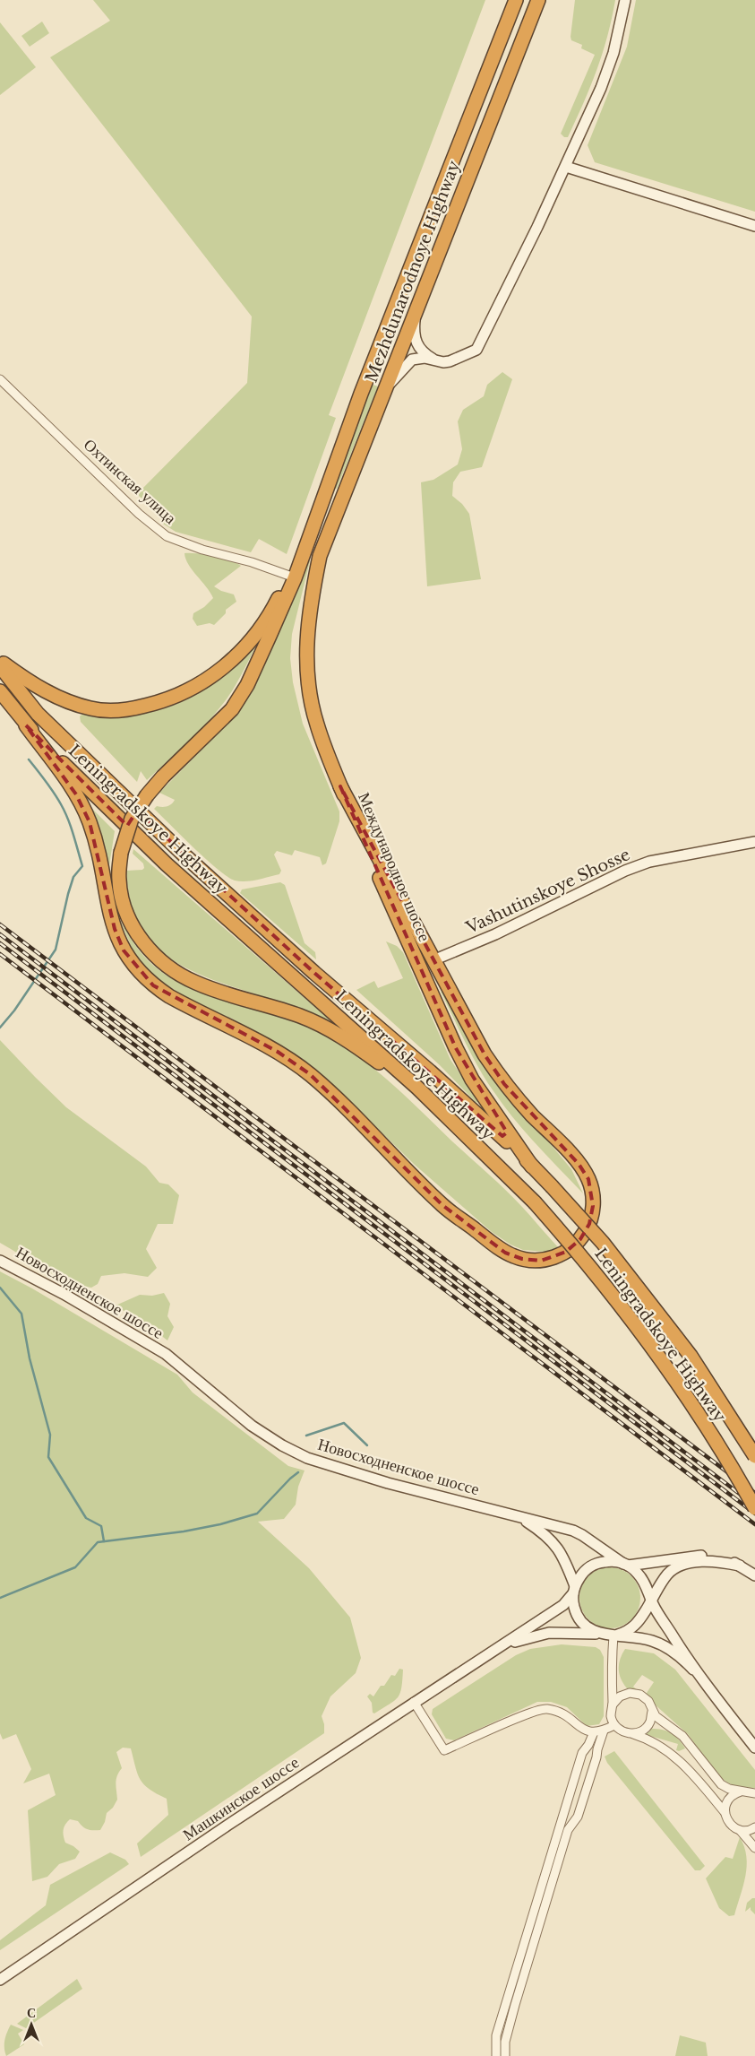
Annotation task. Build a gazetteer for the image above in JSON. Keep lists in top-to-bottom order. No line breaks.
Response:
{"streets":{"highway":["Mezhdunarodnoye Highway","Leningradskoye Highway","Международное шоссе"],"main road":["Vashutinskoye Shosse","Новосходненское шоссе","Машкинское шоссе"],"street":["Охтинская улица"]},"crossings":[["Mezhdunarodnoye Highway","Международное шоссе"],["Leningradskoye Highway","Международное шоссе"],["Новосходненское шоссе","Машкинское шоссе"]],"north":"top"}
